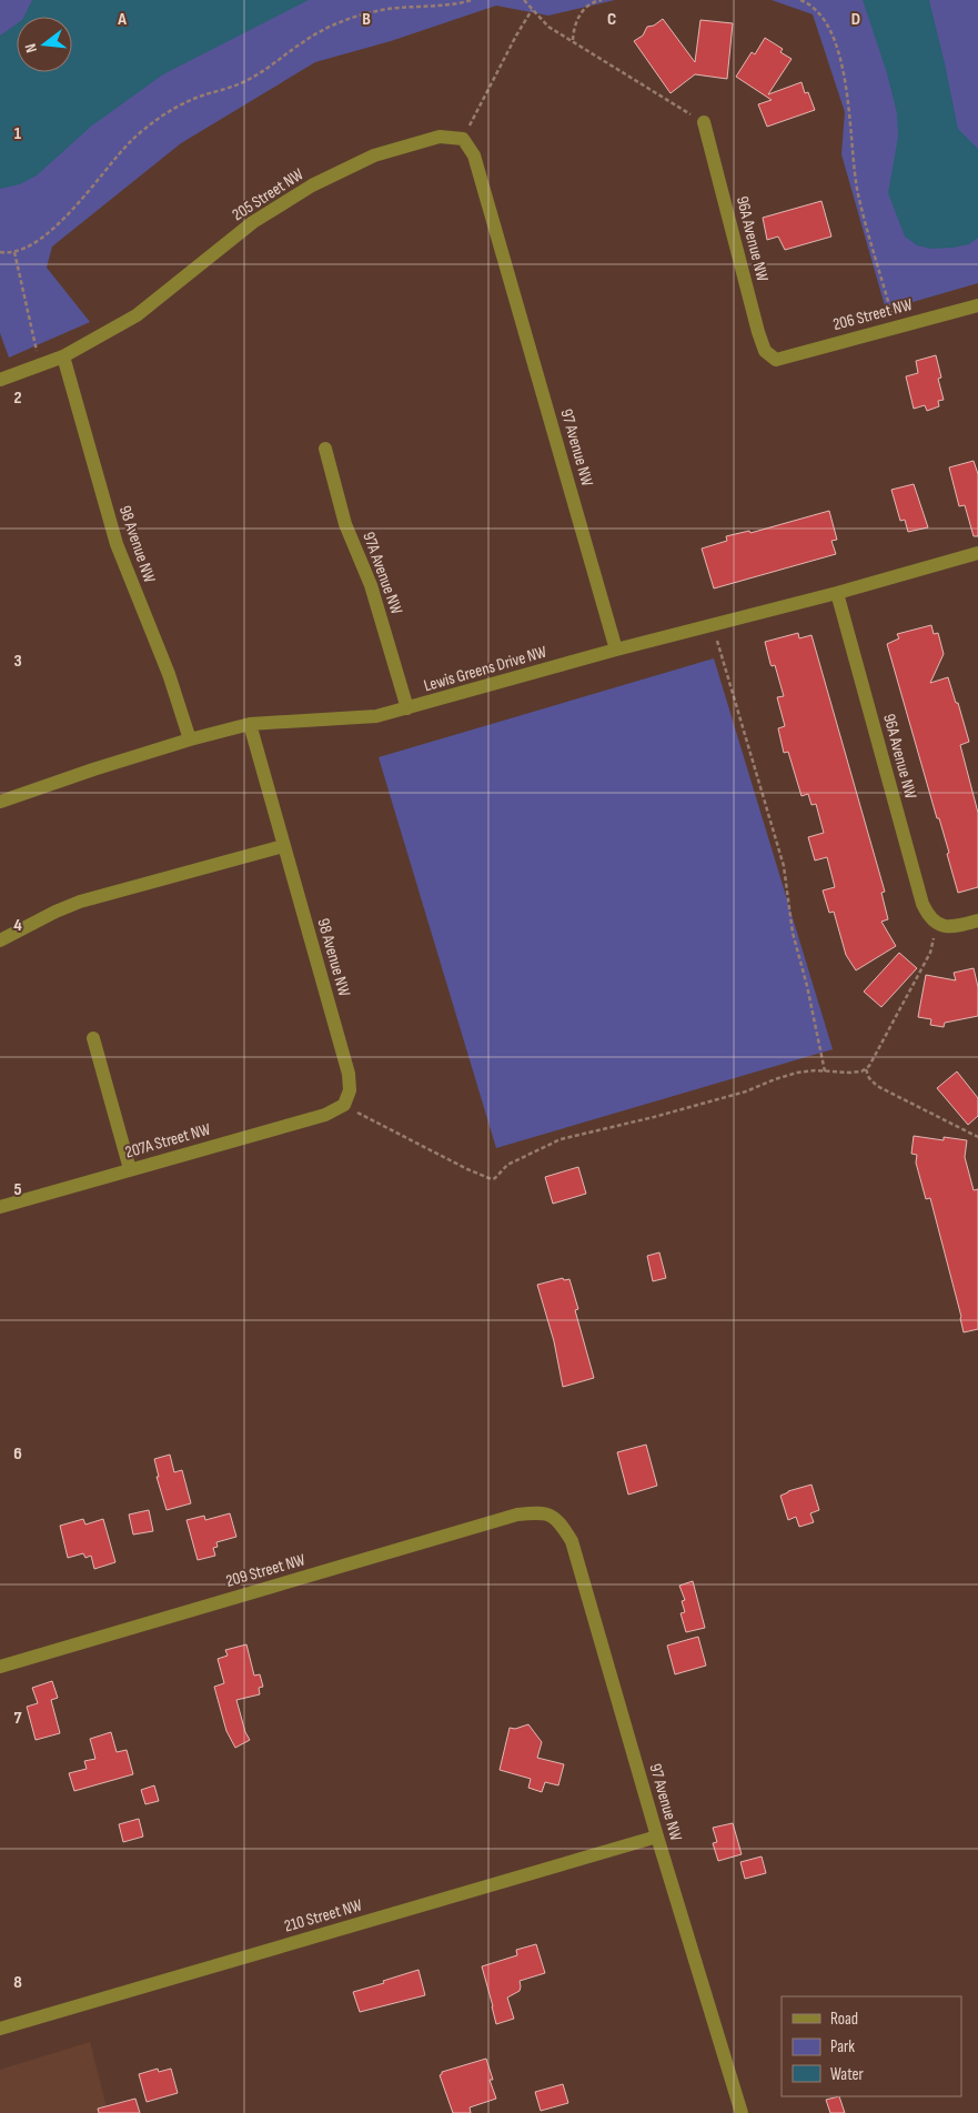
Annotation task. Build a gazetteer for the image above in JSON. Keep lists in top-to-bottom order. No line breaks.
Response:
{"streets":{"street":["205 Street NW","96A Avenue NW","206 Street NW","97 Avenue NW","98 Avenue NW","97A Avenue NW","Lewis Greens Drive NW","207A Street NW","209 Street NW","210 Street NW"]},"crossings":[["205 Street NW","97 Avenue NW"],["205 Street NW","98 Avenue NW"],["96A Avenue NW","206 Street NW"],["96A Avenue NW","Lewis Greens Drive NW"],["97 Avenue NW","Lewis Greens Drive NW"],["97 Avenue NW","209 Street NW"],["97 Avenue NW","210 Street NW"],["98 Avenue NW","Lewis Greens Drive NW"],["98 Avenue NW","207A Street NW"],["97A Avenue NW","Lewis Greens Drive NW"]],"legend":["Road","Park","Water"],"north":"left","grid":{"columns":["A","B","C","D"],"rows":["1","2","3","4","5","6","7","8"]}}
